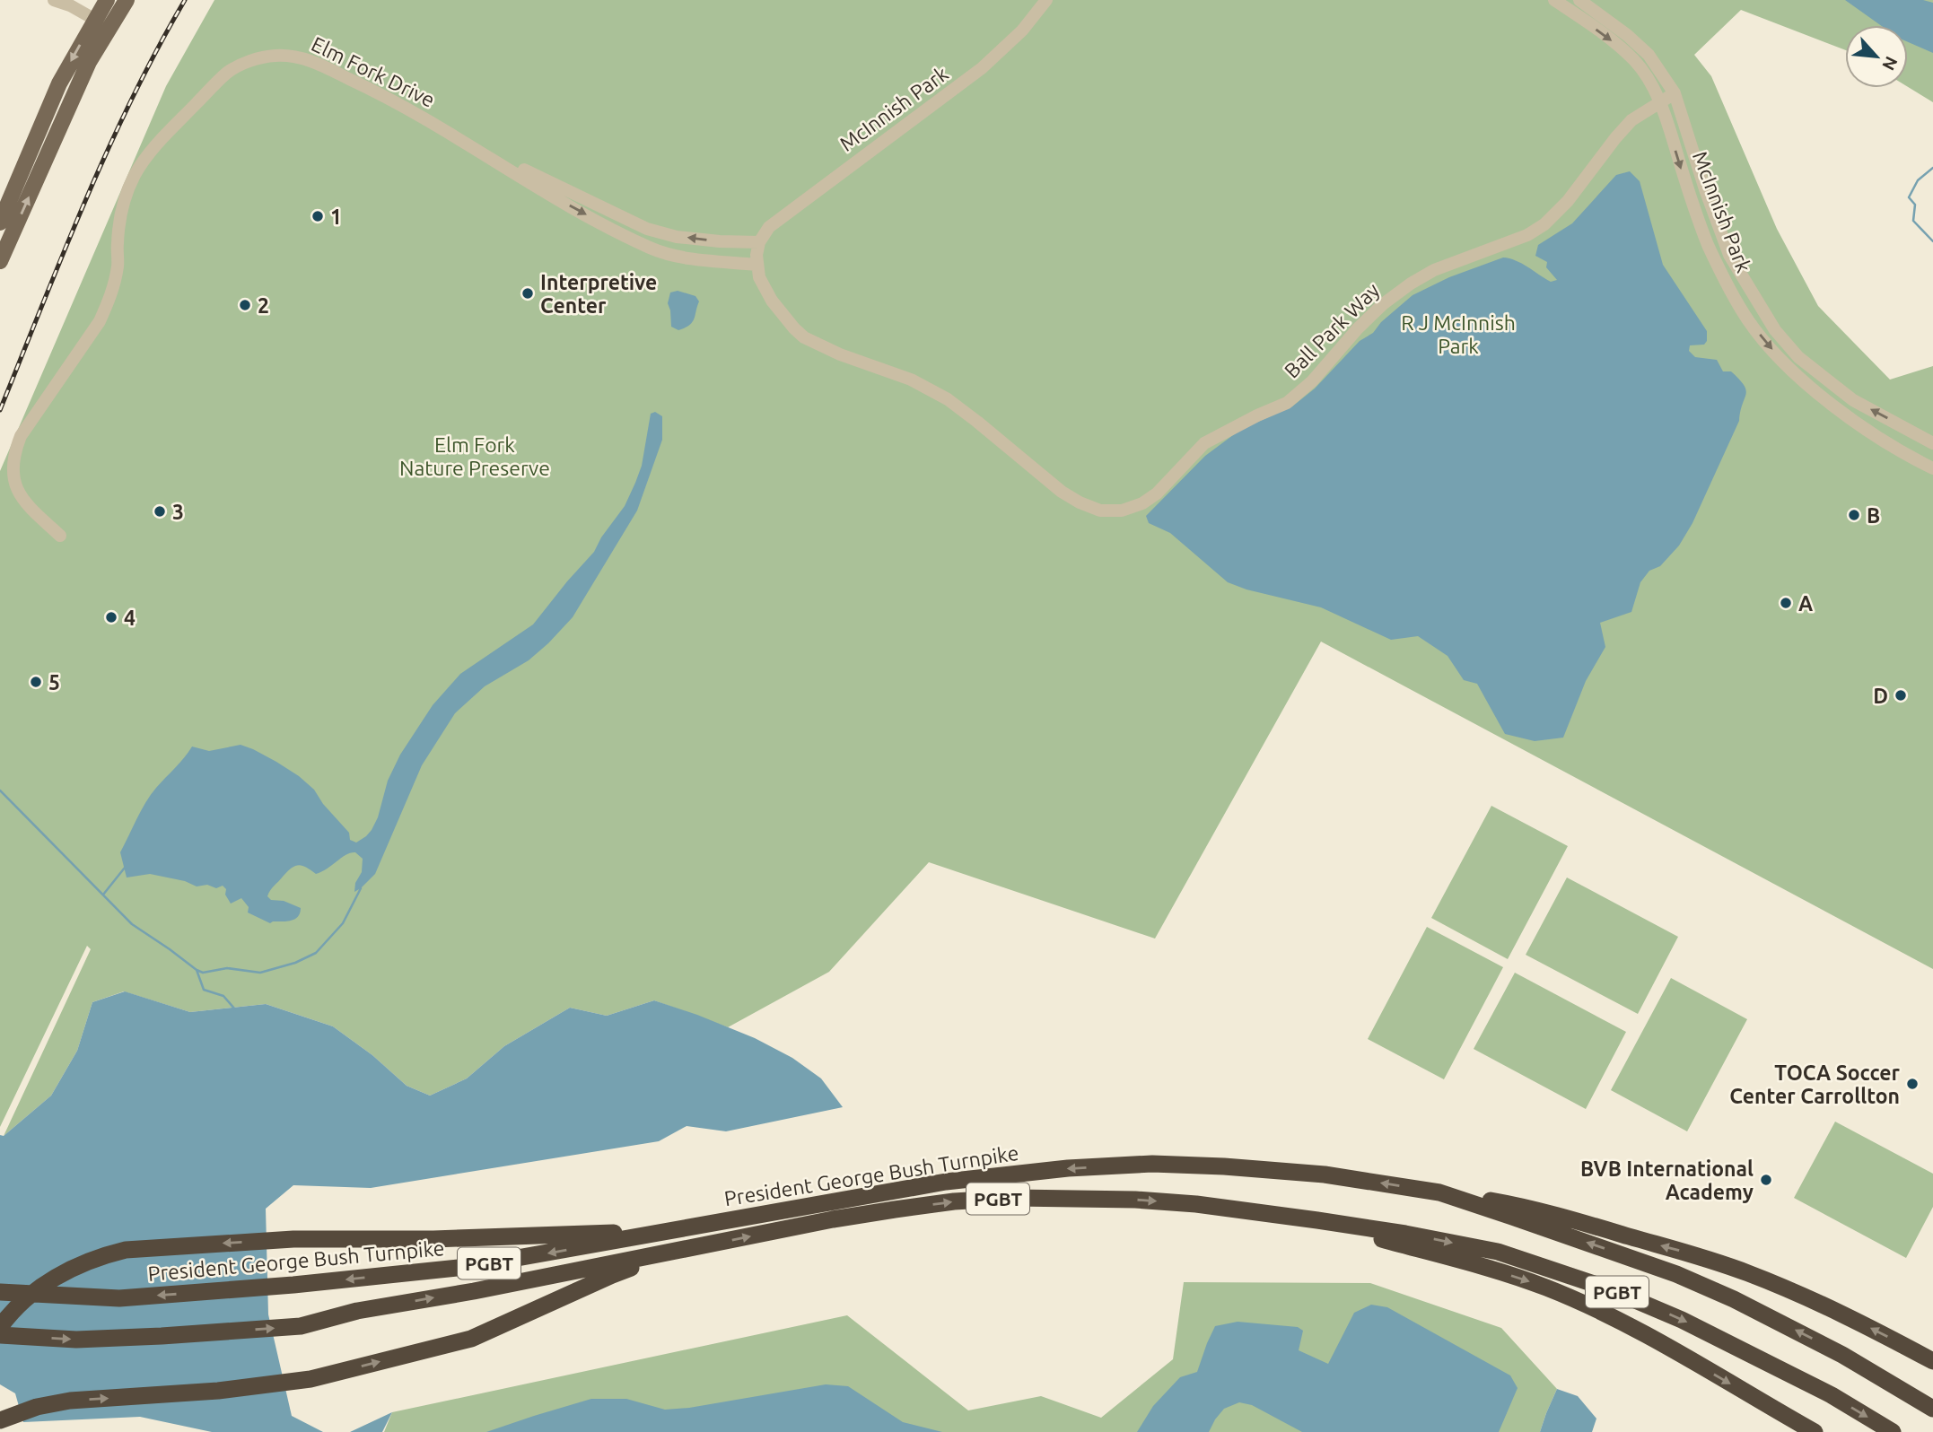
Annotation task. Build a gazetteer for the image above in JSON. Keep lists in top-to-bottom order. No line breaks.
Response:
{"streets":{"highway":["President George Bush Turnpike","PGBT"],"street":["Elm Fork Drive","McInnish Park","Ball Park Way"]},"crossings":[["Elm Fork Drive","McInnish Park"],["Elm Fork Drive","Ball Park Way"],["McInnish Park","Ball Park Way"]],"parks":["R J McInnish Park","Elm Fork Nature Preserve"],"places":["1","Interpretive Center","2","3","B","A","4","5","D","TOCA Soccer Center Carrollton","BVB International Academy"],"north":"bottom right"}
